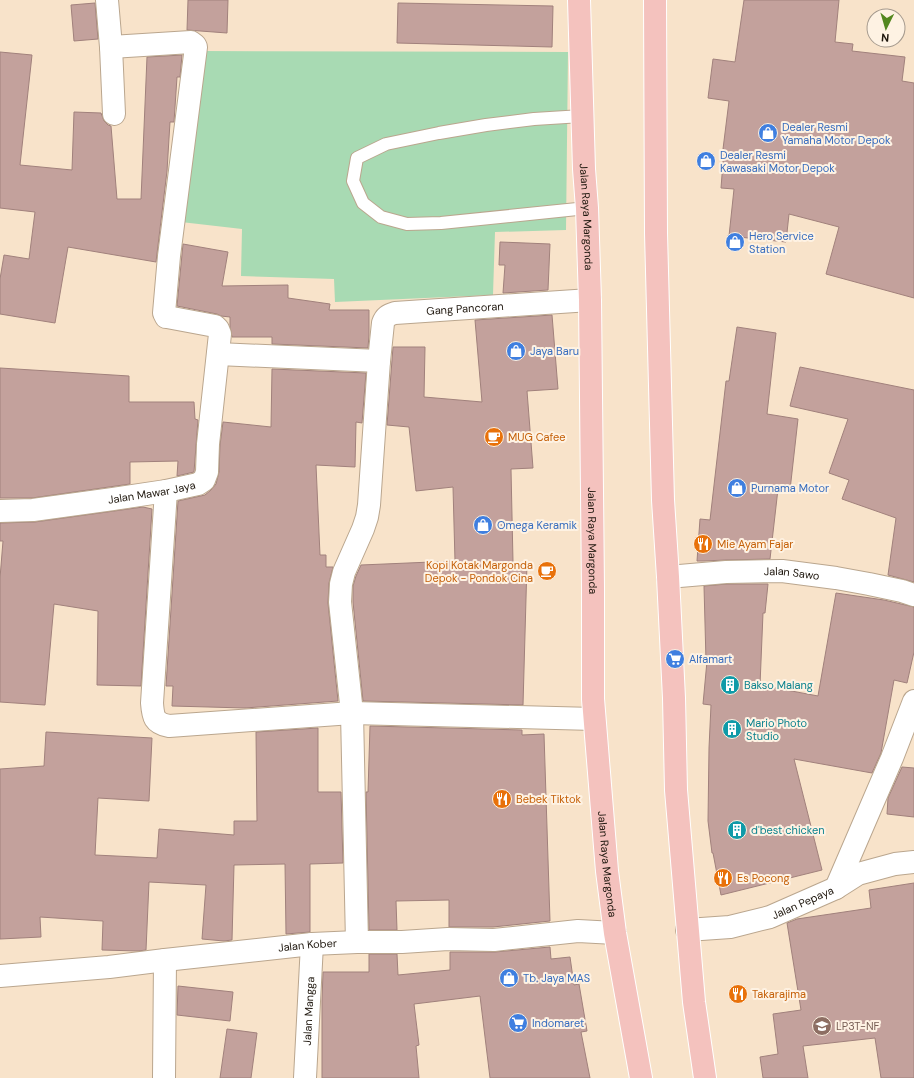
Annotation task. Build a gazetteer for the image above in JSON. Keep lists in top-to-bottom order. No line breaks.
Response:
{"streets":{"main road":["Jalan Raya Margonda"],"street":["Gang Pancoran","Jalan Mawar Jaya","Jalan Sawo","Jalan Pepaya","Jalan Kober","Jalan Mangga"]},"crossings":[["Jalan Raya Margonda","Gang Pancoran"],["Jalan Raya Margonda","Jalan Kober"],["Gang Pancoran","Jalan Kober"],["Jalan Kober","Jalan Mangga"]],"places":{"shop":["Dealer Resmi Yamaha Motor Depok","Dealer Resmi Kawasaki Motor Depok","Hero Service Station","Jaya Baru","Purnama Motor","Omega Keramik","Tb. Jaya MAS"],"cafe":["MUG Cafee","Kopi Kotak Margonda Depok - Pondok Cina"],"restaurant":["Mie Ayam Fajar","Bebek Tiktok","Es Pocong","Takarajima"],"supermarket":["Alfamart","Indomaret"],"building":["Bakso Malang","Mario Photo Studio","d'best chicken"],"school or university":["LP3T-NF"]},"north":"bottom"}
